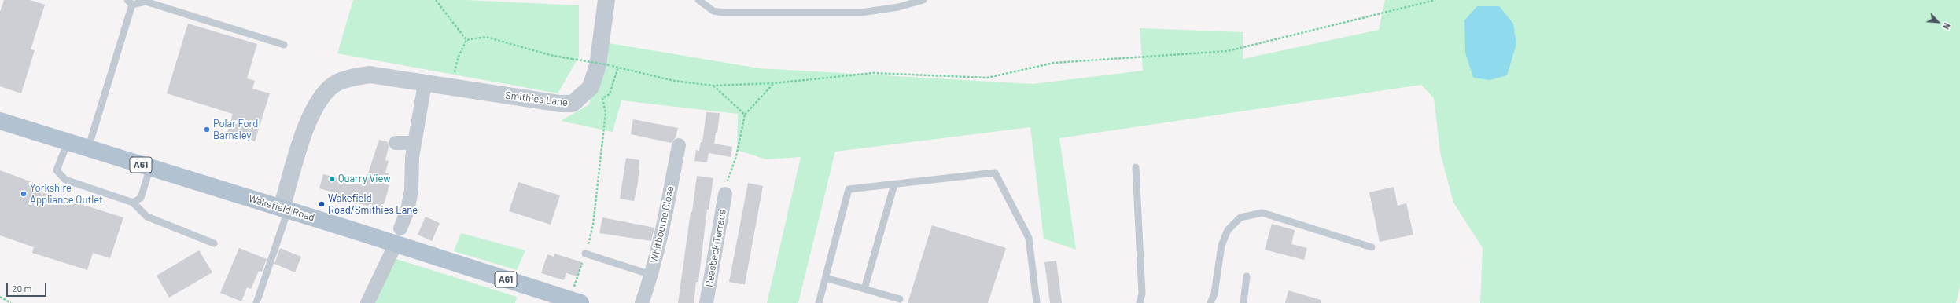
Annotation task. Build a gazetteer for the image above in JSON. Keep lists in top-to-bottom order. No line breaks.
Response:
{"streets":{"main road":["A61","Wakefield Road"],"street":["Smithies Lane","Whitbourne Close","Reasbeck Terrace"]},"crossings":[["Smithies Lane","Wakefield Road"]],"places":["Polar Ford Barnsley","Quarry View","Yorkshire Appliance Outlet","Wakefield Road/Smithies Lane"],"scale_bar":"20 m","north":"bottom right"}
